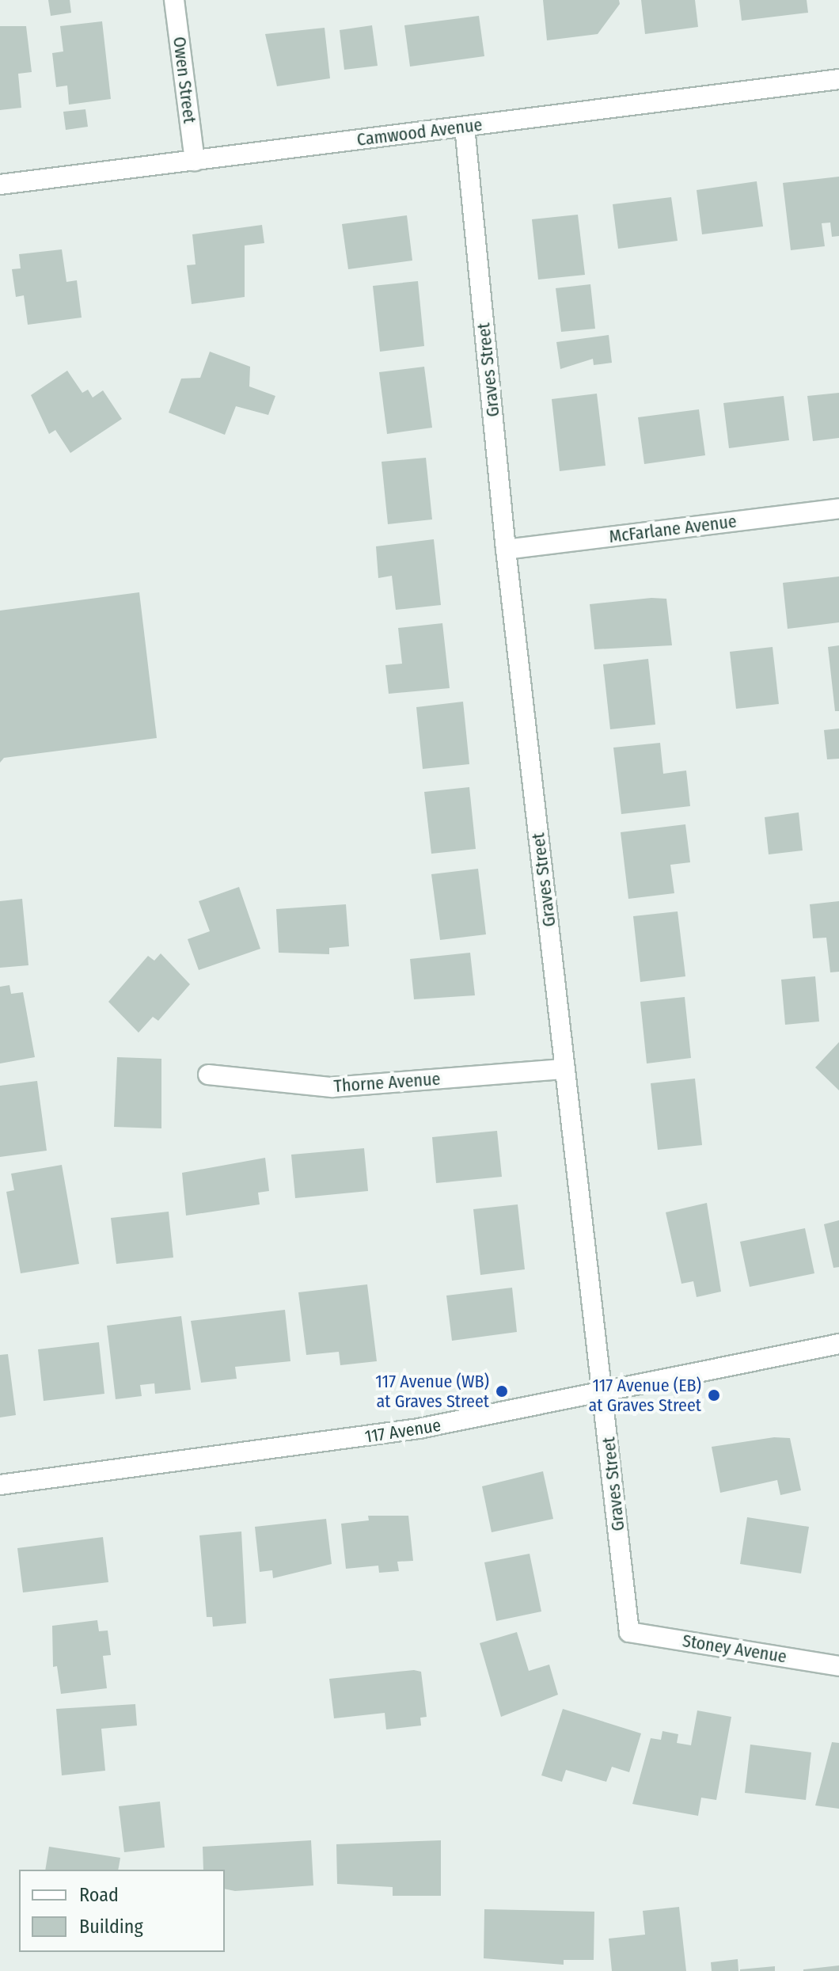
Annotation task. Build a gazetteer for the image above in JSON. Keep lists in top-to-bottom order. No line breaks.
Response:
{"streets":{"street":["Owen Street","Camwood Avenue","Graves Street","McFarlane Avenue","Thorne Avenue","117 Avenue","Stoney Avenue"]},"crossings":[["Owen Street","Camwood Avenue"],["Camwood Avenue","Graves Street"],["Graves Street","McFarlane Avenue"],["Graves Street","Thorne Avenue"],["Graves Street","117 Avenue"],["Graves Street","Stoney Avenue"]],"places":["117 Avenue (WB) at Graves Street","117 Avenue (EB) at Graves Street"],"legend":["Road","Building"]}
